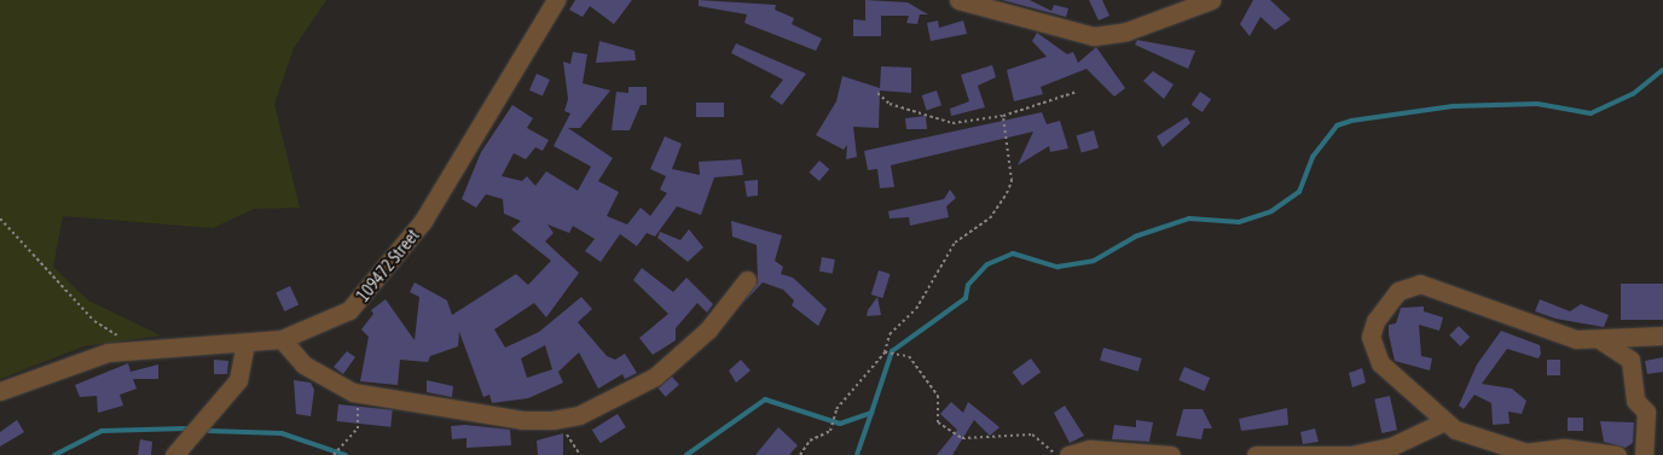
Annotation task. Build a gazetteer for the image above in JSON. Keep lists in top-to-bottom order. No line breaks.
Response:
{"streets":{"street":["109472 Street"]}}
